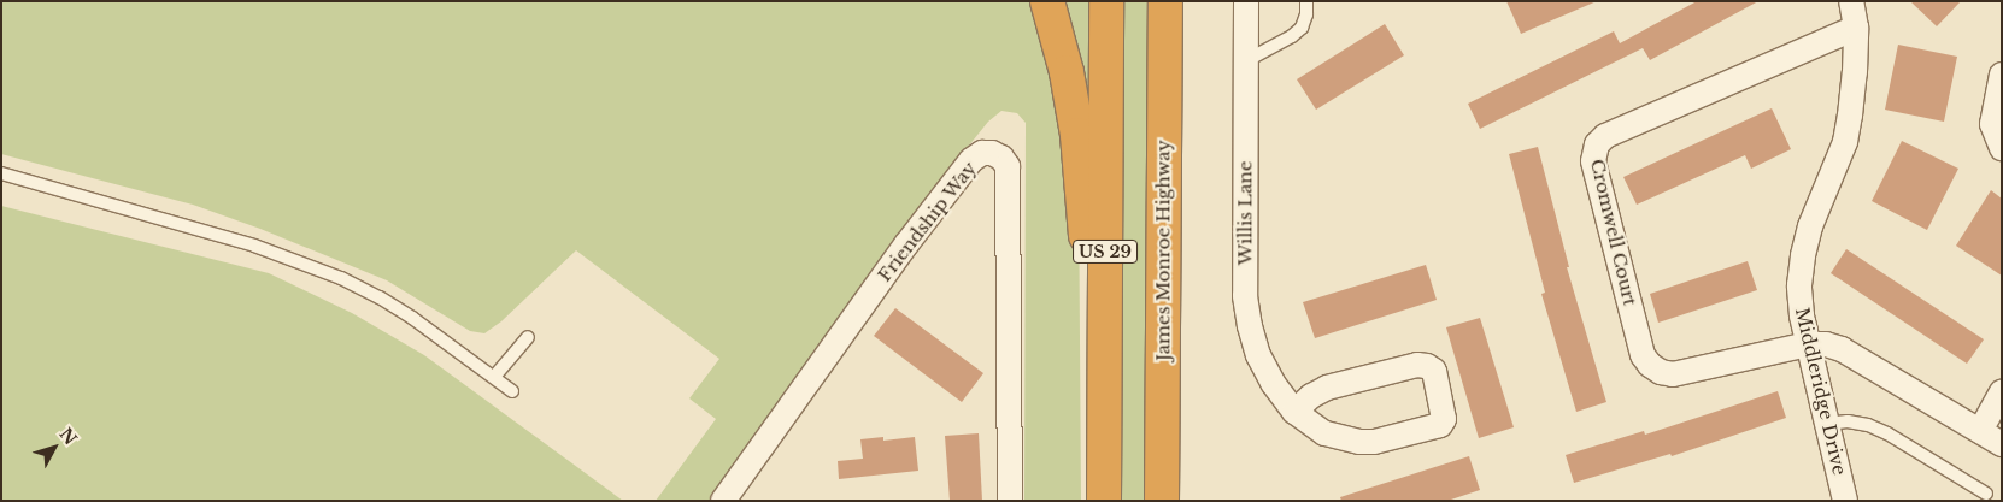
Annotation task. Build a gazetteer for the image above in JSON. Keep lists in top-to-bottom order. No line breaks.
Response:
{"streets":{"highway":["James Monroe Highway","US 29"],"street":["Willis Lane","Friendship Way","Cromwell Court","Middleridge Drive"]},"crossings":[["Cromwell Court","Middleridge Drive"]],"north":"top right"}
